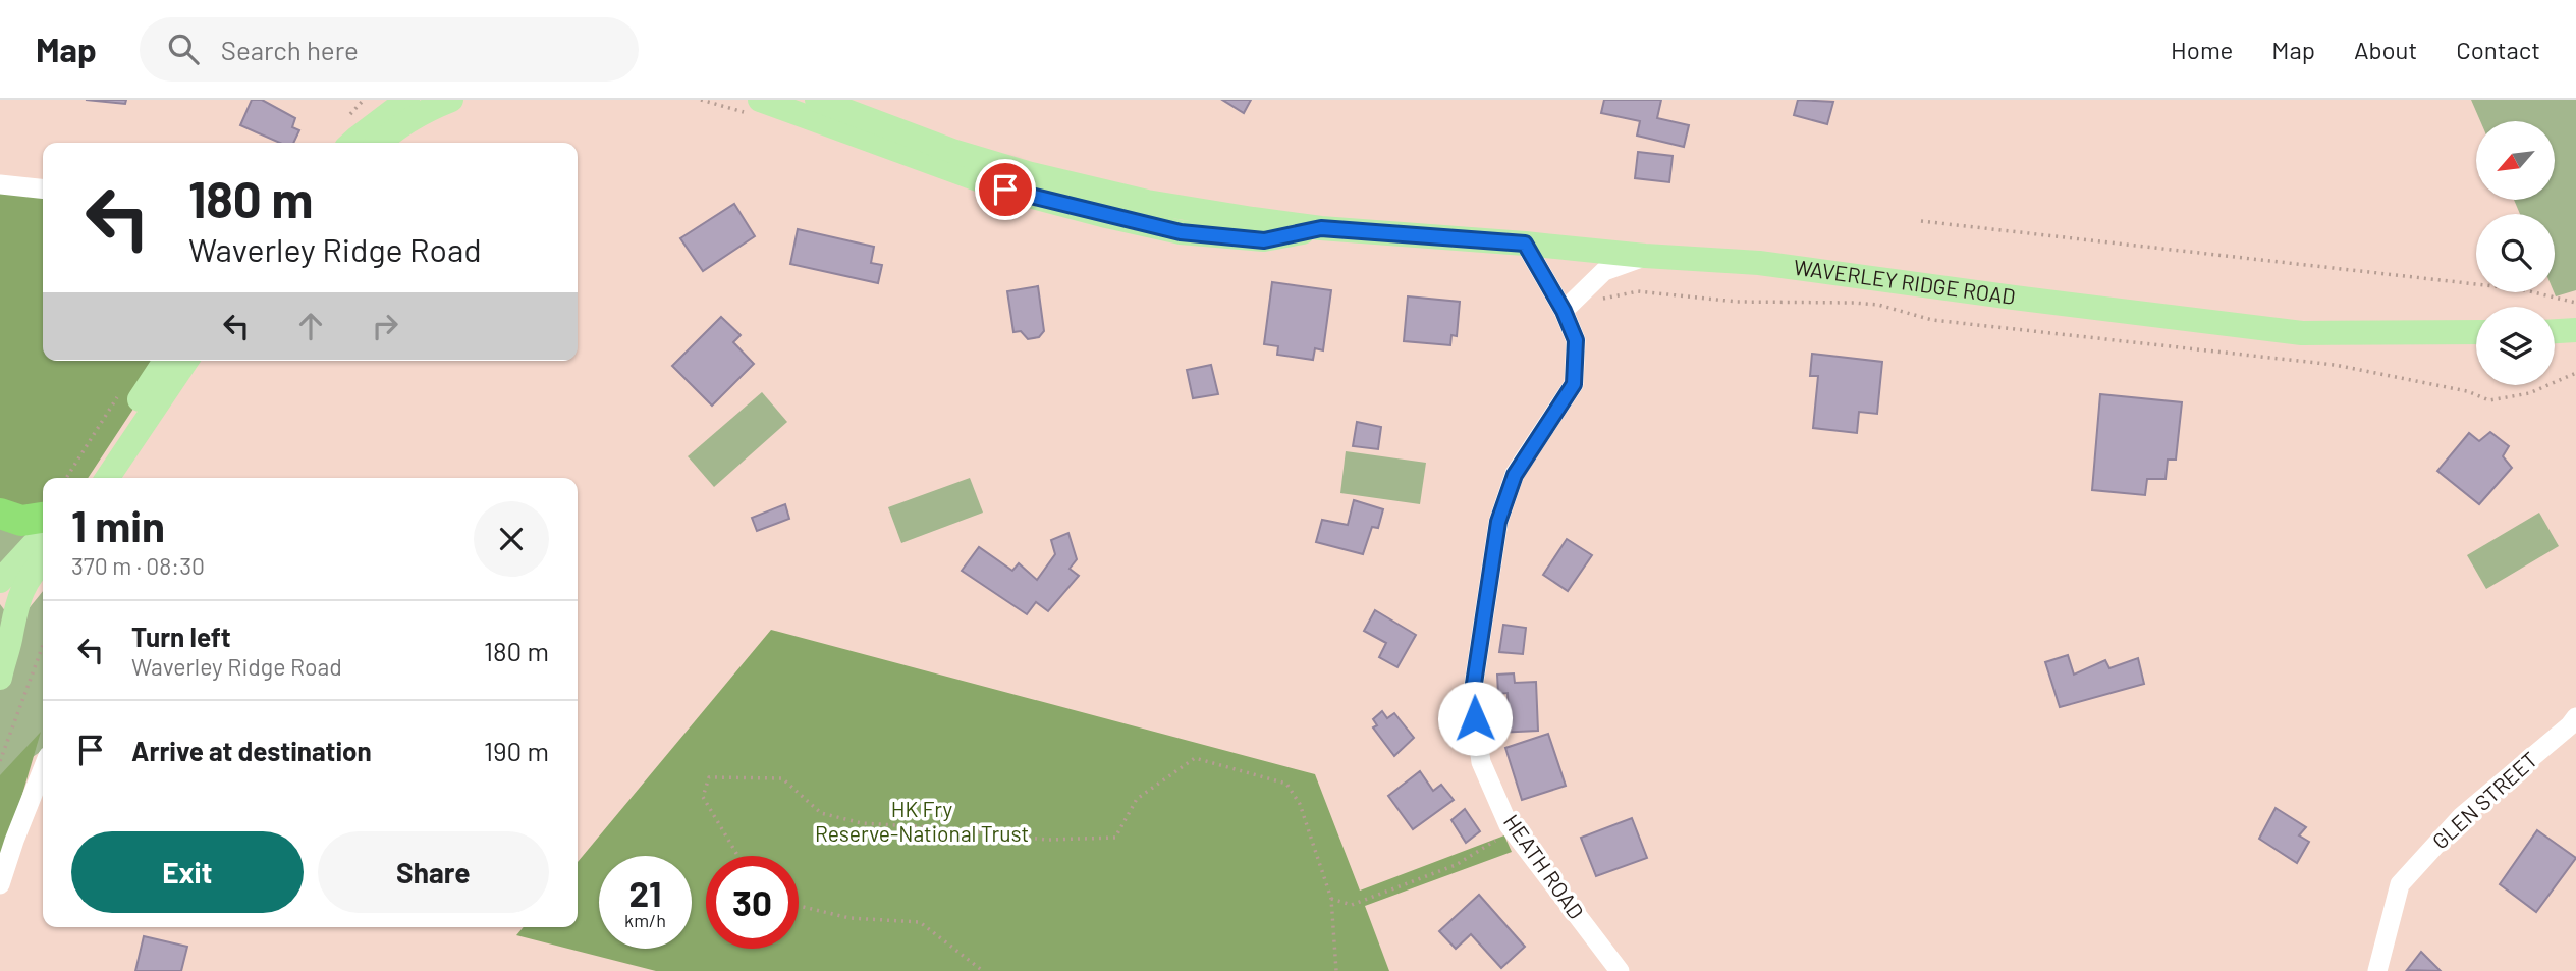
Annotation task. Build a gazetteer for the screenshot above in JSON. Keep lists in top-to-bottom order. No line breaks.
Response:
{"streets":{"main road":["WAVERLEY RIDGE ROAD"],"street":["GLEN STREET","HEATH ROAD"]},"crossings":[["WAVERLEY RIDGE ROAD","HEATH ROAD"]],"parks":["HK Fry Reserve-National Trust"],"north":"bottom left","page":{"header":"Map","search":"Search here","nav":["Home","Map","About","Contact"],"turn":["180 m","Waverley Ridge Road"],"heading":["1 min","370 m · 08:30"],"list":[{"name":"Turn left","note":"Waverley Ridge Road","value":"180 m"},{"name":"Arrive at destination","value":"190 m"}],"buttons":["Exit","Share"],"speed":"21 km/h","limit":"30"}}
